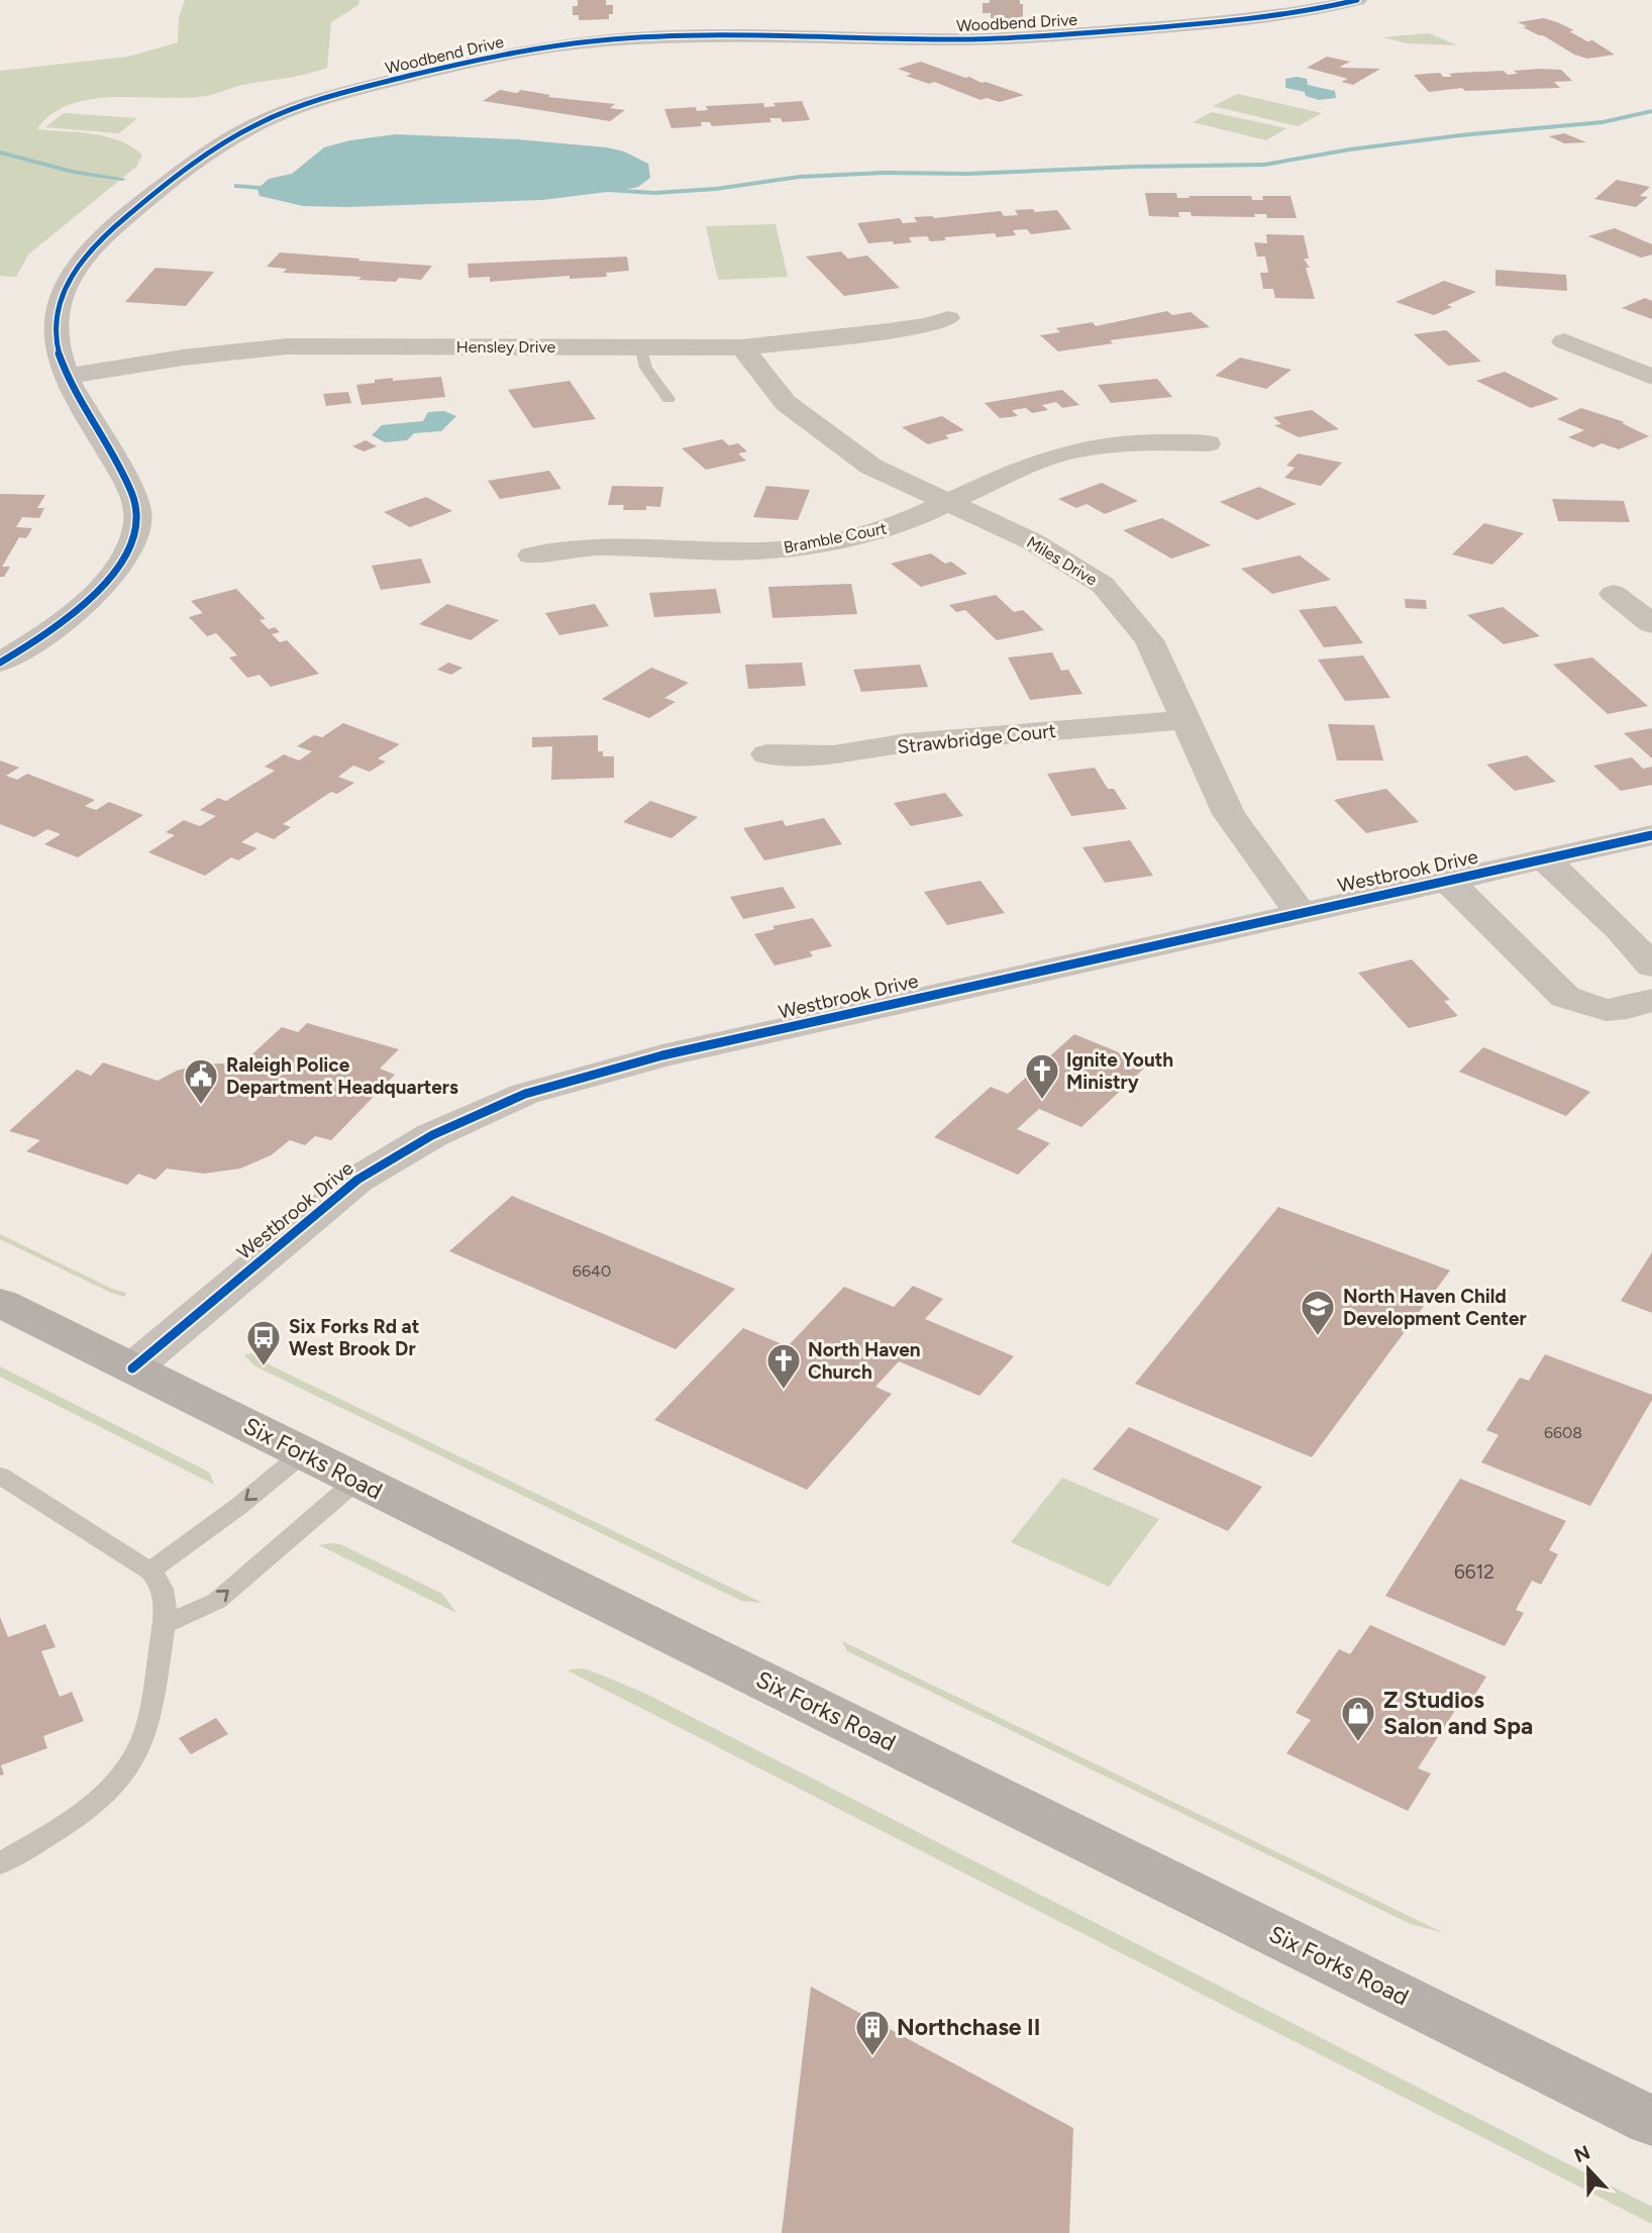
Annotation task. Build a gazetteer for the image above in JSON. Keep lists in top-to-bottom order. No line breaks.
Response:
{"streets":{"main road":["Six Forks Road"],"street":["Woodbend Drive","Hensley Drive","Bramble Court","Miles Drive","Strawbridge Court","Westbrook Drive"]},"crossings":[["Woodbend Drive","Hensley Drive"],["Hensley Drive","Miles Drive"],["Bramble Court","Miles Drive"],["Miles Drive","Strawbridge Court"],["Miles Drive","Westbrook Drive"],["Westbrook Drive","Six Forks Road"]],"places":{"church":["Ignite Youth Ministry","North Haven Church"],"public building":["Raleigh Police Department Headquarters"],"school or university":["North Haven Child Development Center"],"bus stop":["Six Forks Rd at West Brook Dr"],"shop":["Z Studios Salon and Spa"],"building":["Northchase II"]},"house_numbers":["6640","6608","6612"],"north":"top"}
